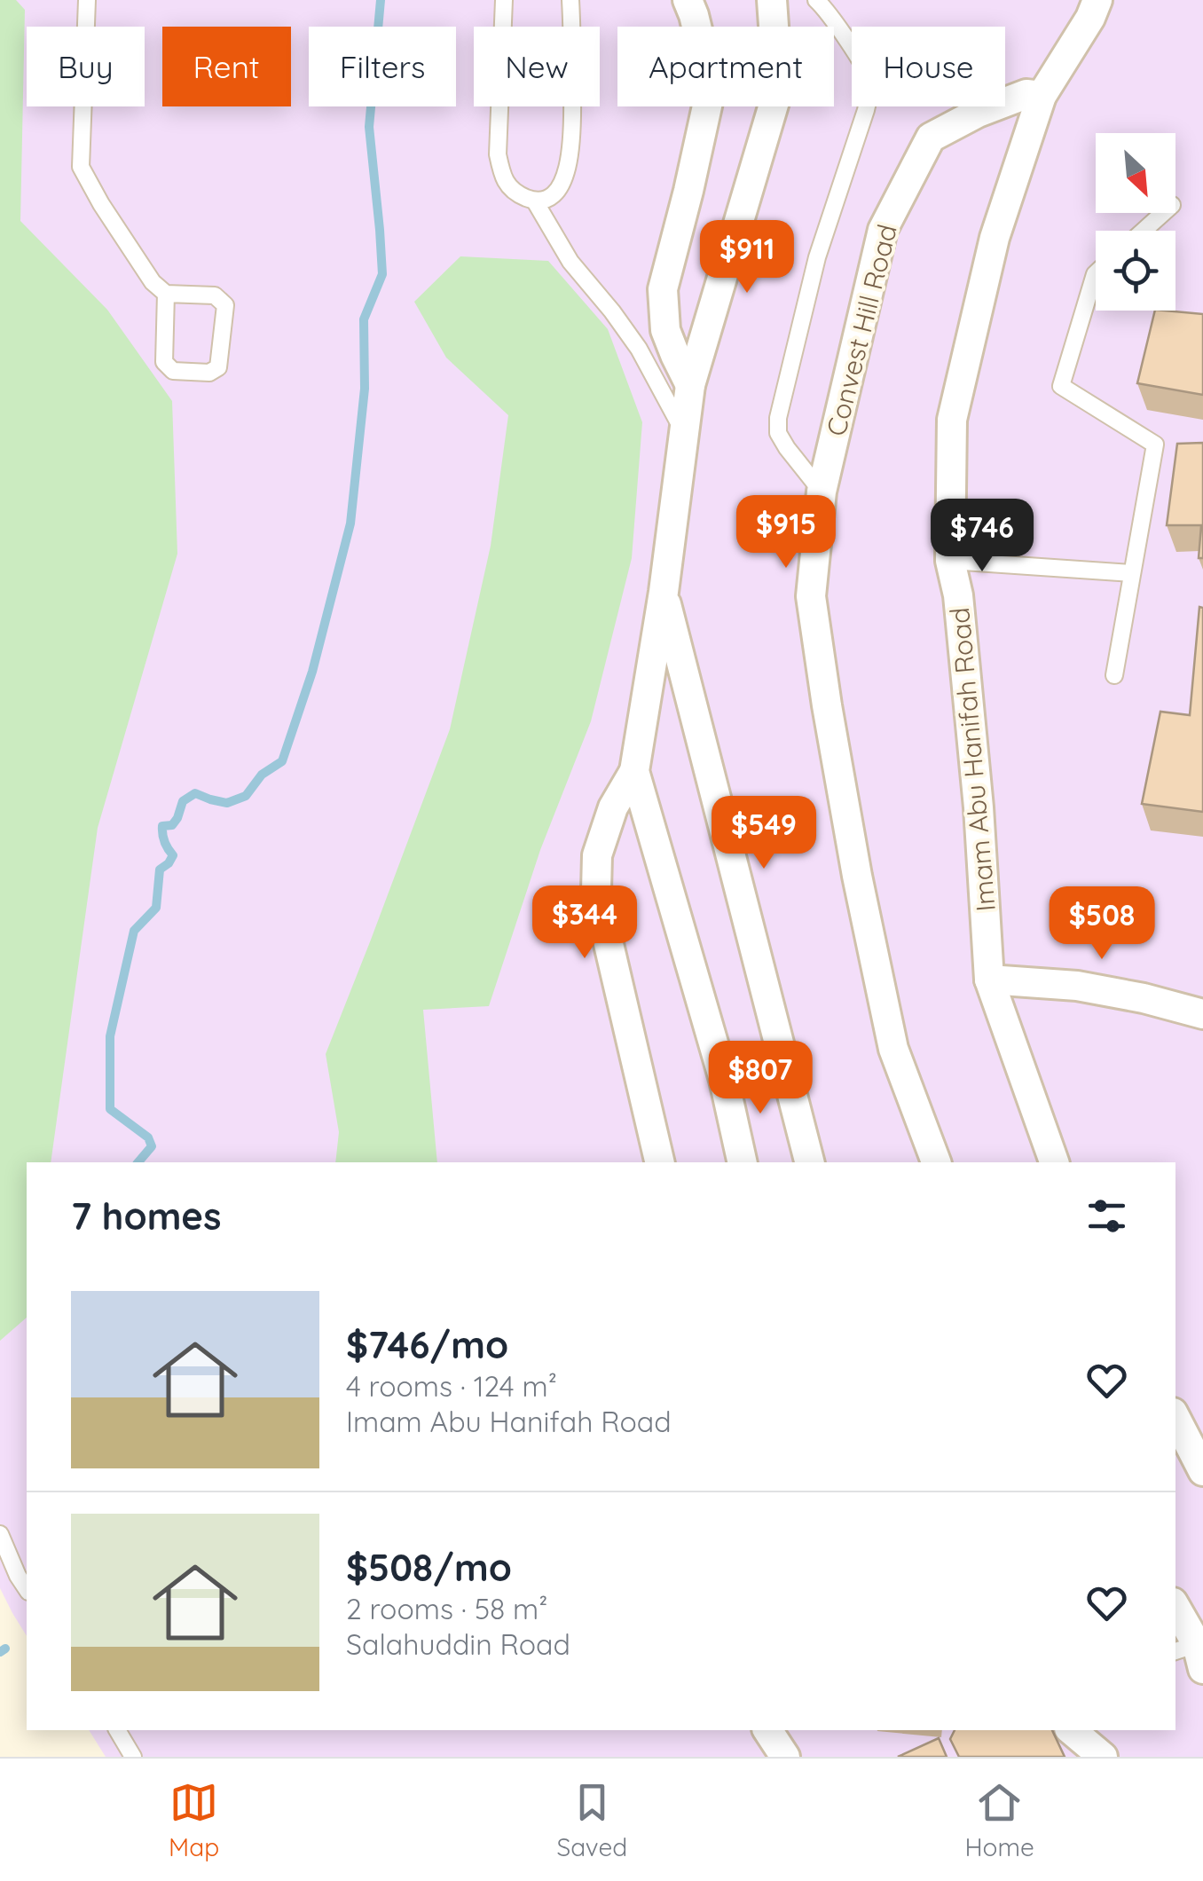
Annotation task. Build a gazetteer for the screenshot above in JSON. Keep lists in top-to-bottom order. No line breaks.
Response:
{"streets":{"street":["Convest Hill Road","Imam Abu Hanifah Road"]},"crossings":[["Convest Hill Road","Imam Abu Hanifah Road"]],"north":"bottom right","page":{"chip":["Buy","Rent","Filters","New","Apartment","House"],"price":["$911","$915","$746","$549","$344","$508","$807"],"heading":"7 homes","list":[{"name":"$746/mo","note":"4 rooms · 124 m² · Imam Abu Hanifah Road"},{"name":"$508/mo","note":"2 rooms · 58 m² · Salahuddin Road"}],"tabs":["Map","Saved","Home"]}}
